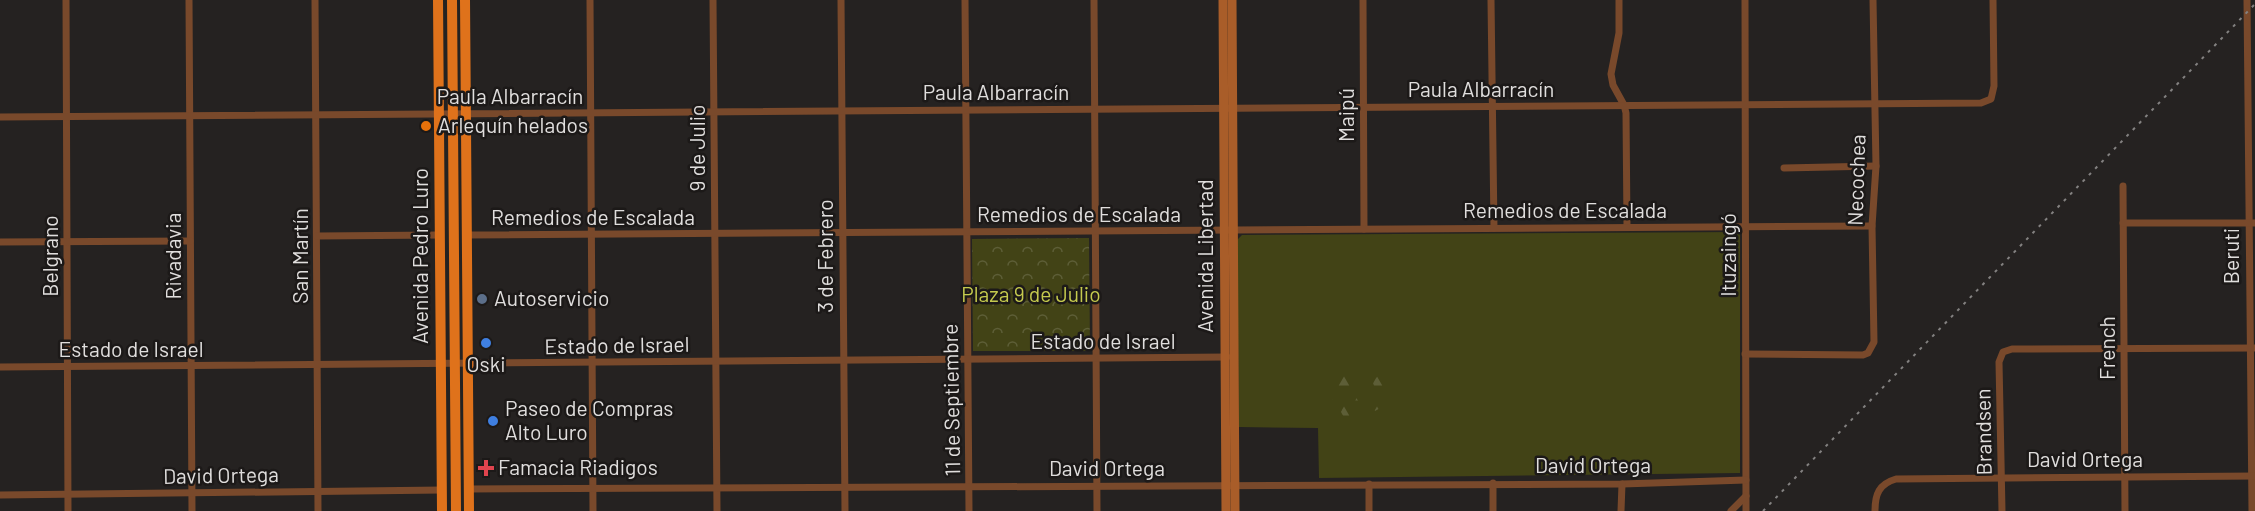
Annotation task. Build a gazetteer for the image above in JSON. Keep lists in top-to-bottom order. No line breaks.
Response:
{"streets":{"highway":["Avenida Pedro Luro"],"main road":["Avenida Libertad"],"street":["Paula Albarracín","Maipú","9 de Julio","Necochea","Remedios de Escalada","Ituzaingó","Belgrano","Rivadavia","San Martín","3 de Febrero","Beruti","Estado de Israel","French","11 de Septiembre","Brandsen","David Ortega"]},"crossings":[["Paula Albarracín","Maipú"],["Paula Albarracín","9 de Julio"],["Paula Albarracín","Necochea"],["Paula Albarracín","Ituzaingó"],["Paula Albarracín","Belgrano"],["Paula Albarracín","Rivadavia"],["Paula Albarracín","San Martín"],["Paula Albarracín","Avenida Pedro Luro"],["Paula Albarracín","3 de Febrero"],["Paula Albarracín","Avenida Libertad"],["Paula Albarracín","11 de Septiembre"],["Maipú","Remedios de Escalada"],["9 de Julio","Remedios de Escalada"],["9 de Julio","Estado de Israel"],["9 de Julio","David Ortega"],["Necochea","Remedios de Escalada"],["Necochea","Ituzaingó"],["Remedios de Escalada","Ituzaingó"],["Remedios de Escalada","3 de Febrero"],["Remedios de Escalada","Avenida Libertad"],["Remedios de Escalada","11 de Septiembre"],["Ituzaingó","David Ortega"],["Belgrano","Estado de Israel"],["Belgrano","David Ortega"],["Rivadavia","Estado de Israel"],["Rivadavia","David Ortega"],["San Martín","Estado de Israel"],["San Martín","David Ortega"],["Avenida Pedro Luro","Estado de Israel"],["Avenida Pedro Luro","David Ortega"],["3 de Febrero","Estado de Israel"],["3 de Febrero","David Ortega"],["Avenida Libertad","Estado de Israel"],["Avenida Libertad","David Ortega"],["Beruti","David Ortega"],["Estado de Israel","11 de Septiembre"],["French","Brandsen"],["French","David Ortega"],["11 de Septiembre","David Ortega"],["Brandsen","David Ortega"]],"parks":["Plaza 9 de Julio"],"places":{"other":["Arlequín helados","Autoservicio","Oski","Paseo de Compras Alto Luro"],"health":["Famacia Riadigos"]}}
